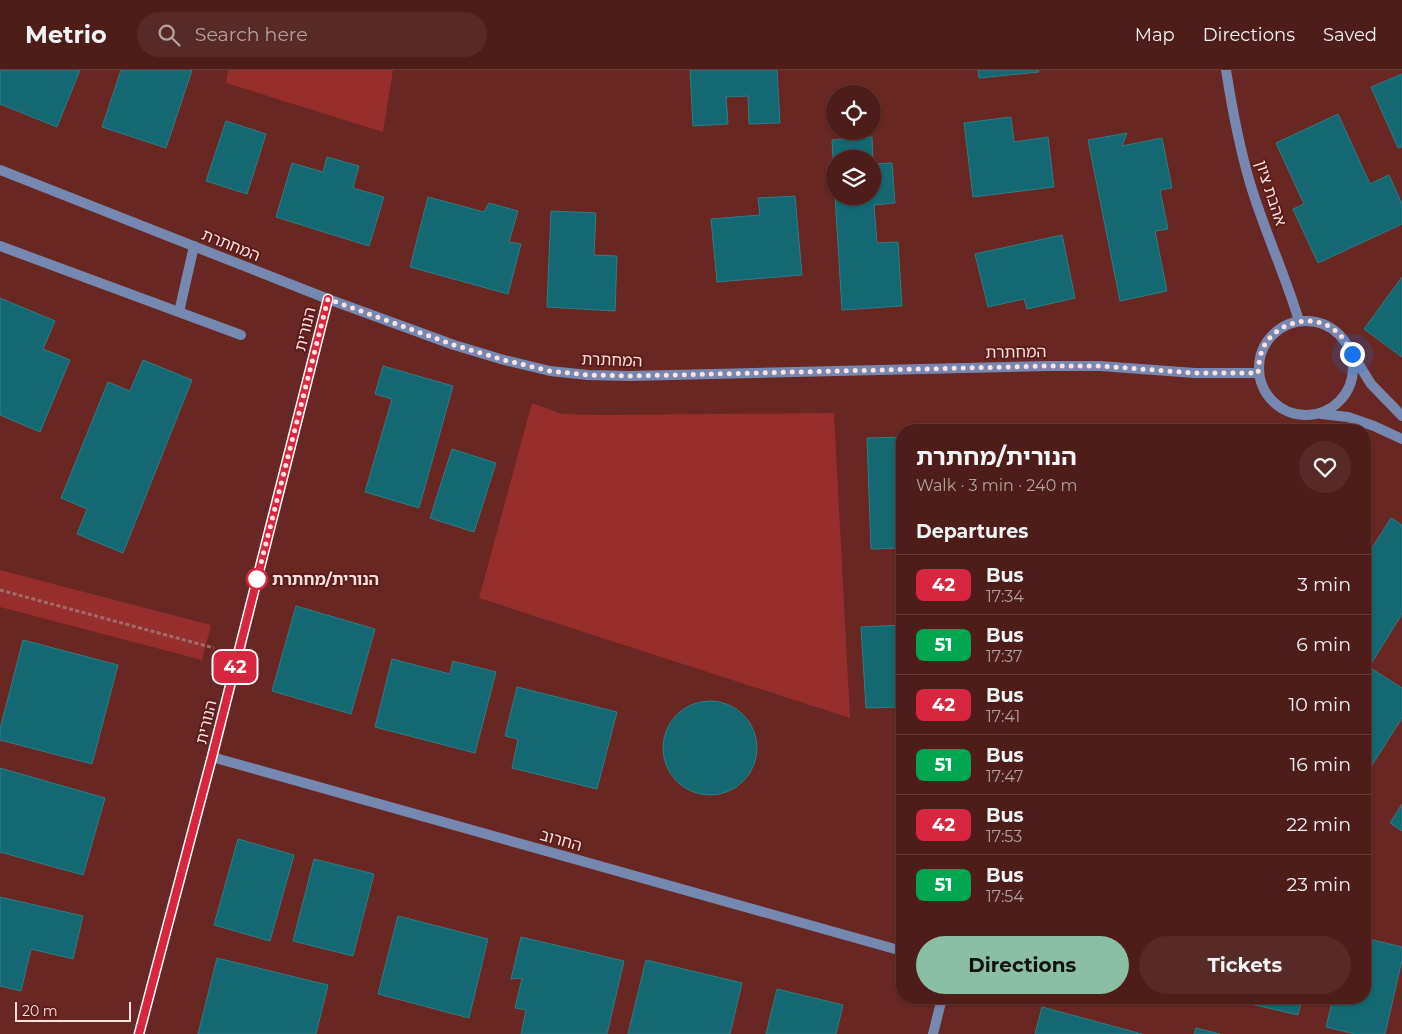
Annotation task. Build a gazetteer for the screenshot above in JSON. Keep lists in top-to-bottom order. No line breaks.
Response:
{"streets":{"street":["אהבת ציון","המחתרת","הנורית","החרוב"]},"crossings":[["אהבת ציון","המחתרת"],["המחתרת","הנורית"],["הנורית","החרוב"]],"places":["הנורית/מחתרת"],"lines":["bus line 42"],"scale_bar":"20 m","page":{"header":"Metrio","search":"Search here","nav":["Map","Directions","Saved"],"on_map":"42","heading":[["הנורית/מחתרת","Walk · 3 min · 240 m"],"Departures"],"list":[{"mark":"42","name":"Bus","note":"17:34","value":"3 min"},{"mark":"51","name":"Bus","note":"17:37","value":"6 min"},{"mark":"42","name":"Bus","note":"17:41","value":"10 min"},{"mark":"51","name":"Bus","note":"17:47","value":"16 min"},{"mark":"42","name":"Bus","note":"17:53","value":"22 min"},{"mark":"51","name":"Bus","note":"17:54","value":"23 min"}],"buttons":["Directions","Tickets"],"scale":"20 m"}}
